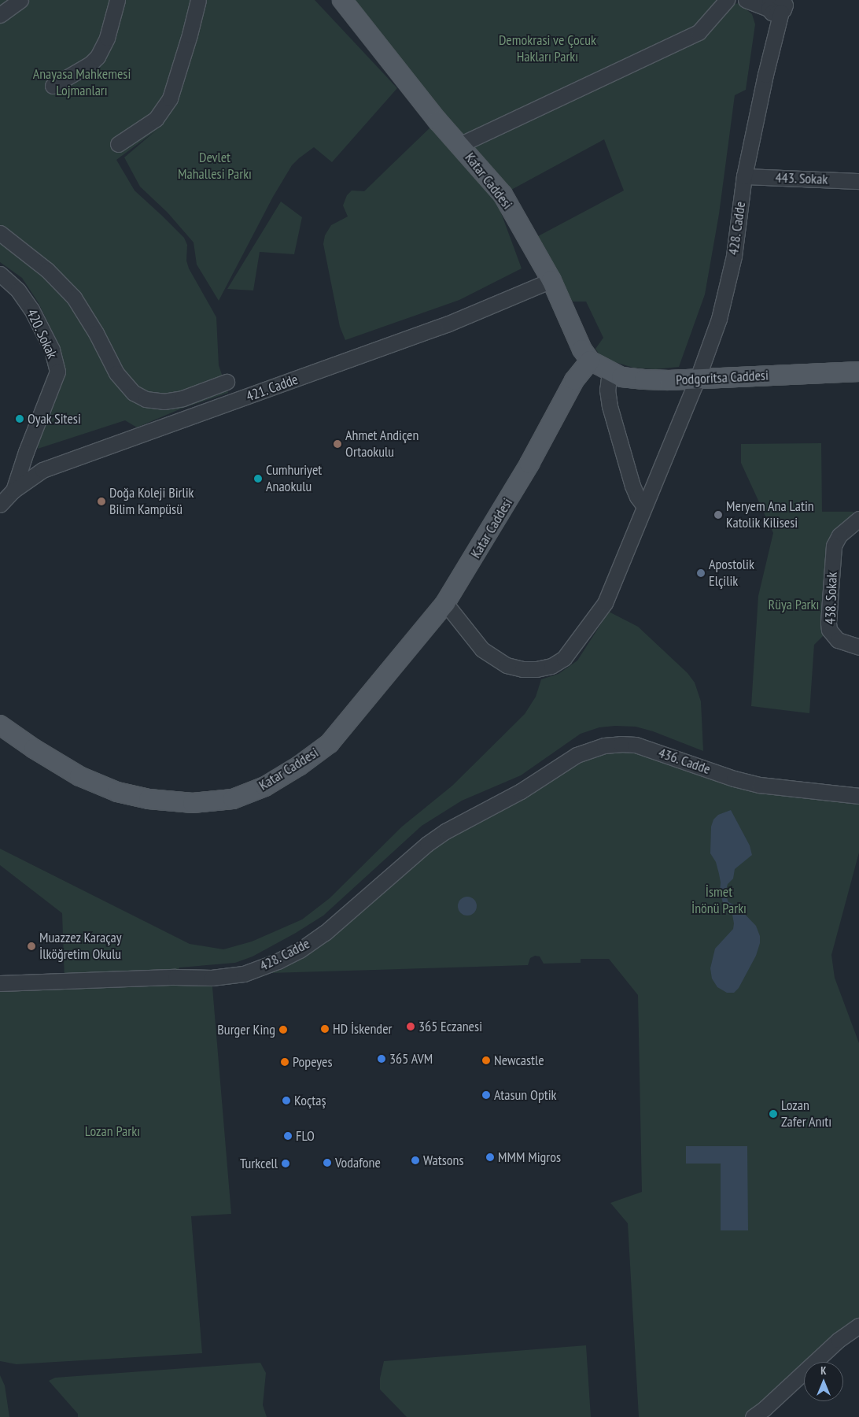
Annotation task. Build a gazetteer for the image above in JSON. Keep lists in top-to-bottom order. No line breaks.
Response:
{"streets":{"main road":["Katar Caddesi","Podgoritsa Caddesi"],"street":["443. Sokak","428. Cadde","420. Sokak","421. Cadde","438. Sokak","436. Cadde"]},"crossings":[["443. Sokak","428. Cadde"],["Katar Caddesi","428. Cadde"],["Katar Caddesi","Podgoritsa Caddesi"],["Katar Caddesi","421. Cadde"],["428. Cadde","Podgoritsa Caddesi"],["428. Cadde","436. Cadde"],["420. Sokak","421. Cadde"]],"parks":["Demokrasi ve Çocuk Hakları Parkı","Anayasa Mahkemesi Lojmanları","Devlet Mahallesi Parkı","Rüya Parkı","İsmet İnönü Parkı","Lozan Parkı"],"places":["Oyak Sitesi","Ahmet Andiçen Ortaokulu","Cumhuriyet Anaokulu","Doğa Koleji Birlik Bilim Kampüsü","Meryem Ana Latin Katolik Kilisesi","Apostolik Elçilik","Muazzez Karaçay İlköğretim Okulu","365 Eczanesi","HD İskender","Burger King","365 AVM","Newcastle","Popeyes","Atasun Optik","Koçtaş","Lozan Zafer Anıtı","FLO","MMM Migros","Watsons","Vodafone","Turkcell"],"north":"top"}
